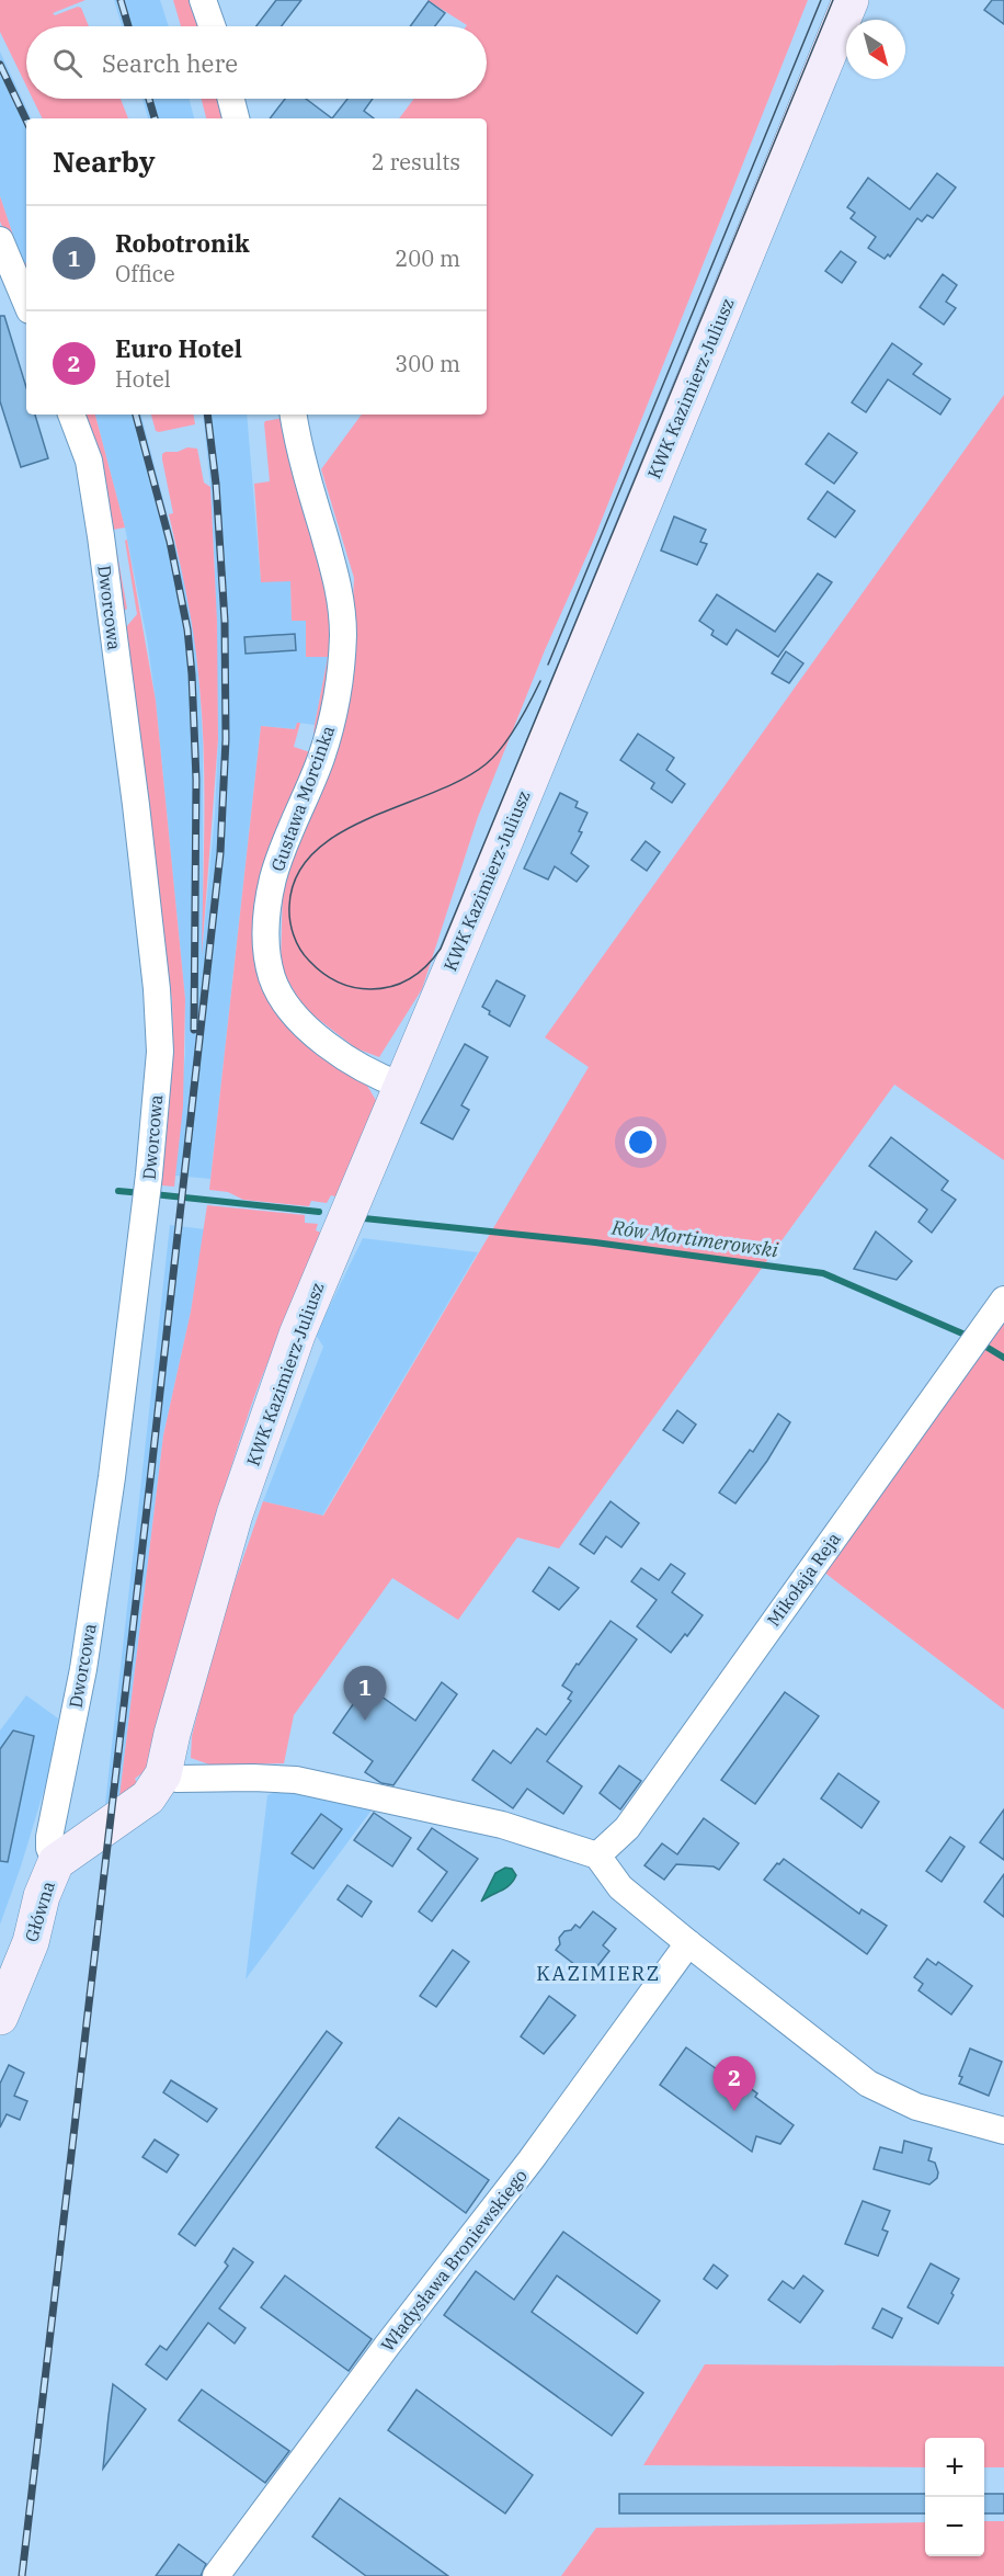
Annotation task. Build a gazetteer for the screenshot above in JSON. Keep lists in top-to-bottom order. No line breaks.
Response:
{"streets":{"street":["KWK Kazimierz-Juliusz","Dworcowa","Gustawa Morcinka","Mikołaja Reja","Główna","Władysława Broniewskiego"]},"crossings":[["KWK Kazimierz-Juliusz","Gustawa Morcinka"],["KWK Kazimierz-Juliusz","Główna"],["Dworcowa","Główna"]],"districts":["KAZIMIERZ"],"water":["Rów Mortimerowski"],"north":"bottom right","page":{"search":"Search here","heading":["Nearby","2 results"],"list":[{"mark":"1","name":"Robotronik","note":"Office","value":"200 m"},{"mark":"2","name":"Euro Hotel","note":"Hotel","value":"300 m"}],"pins":["1","2"],"map_buttons":["+","−"]}}
